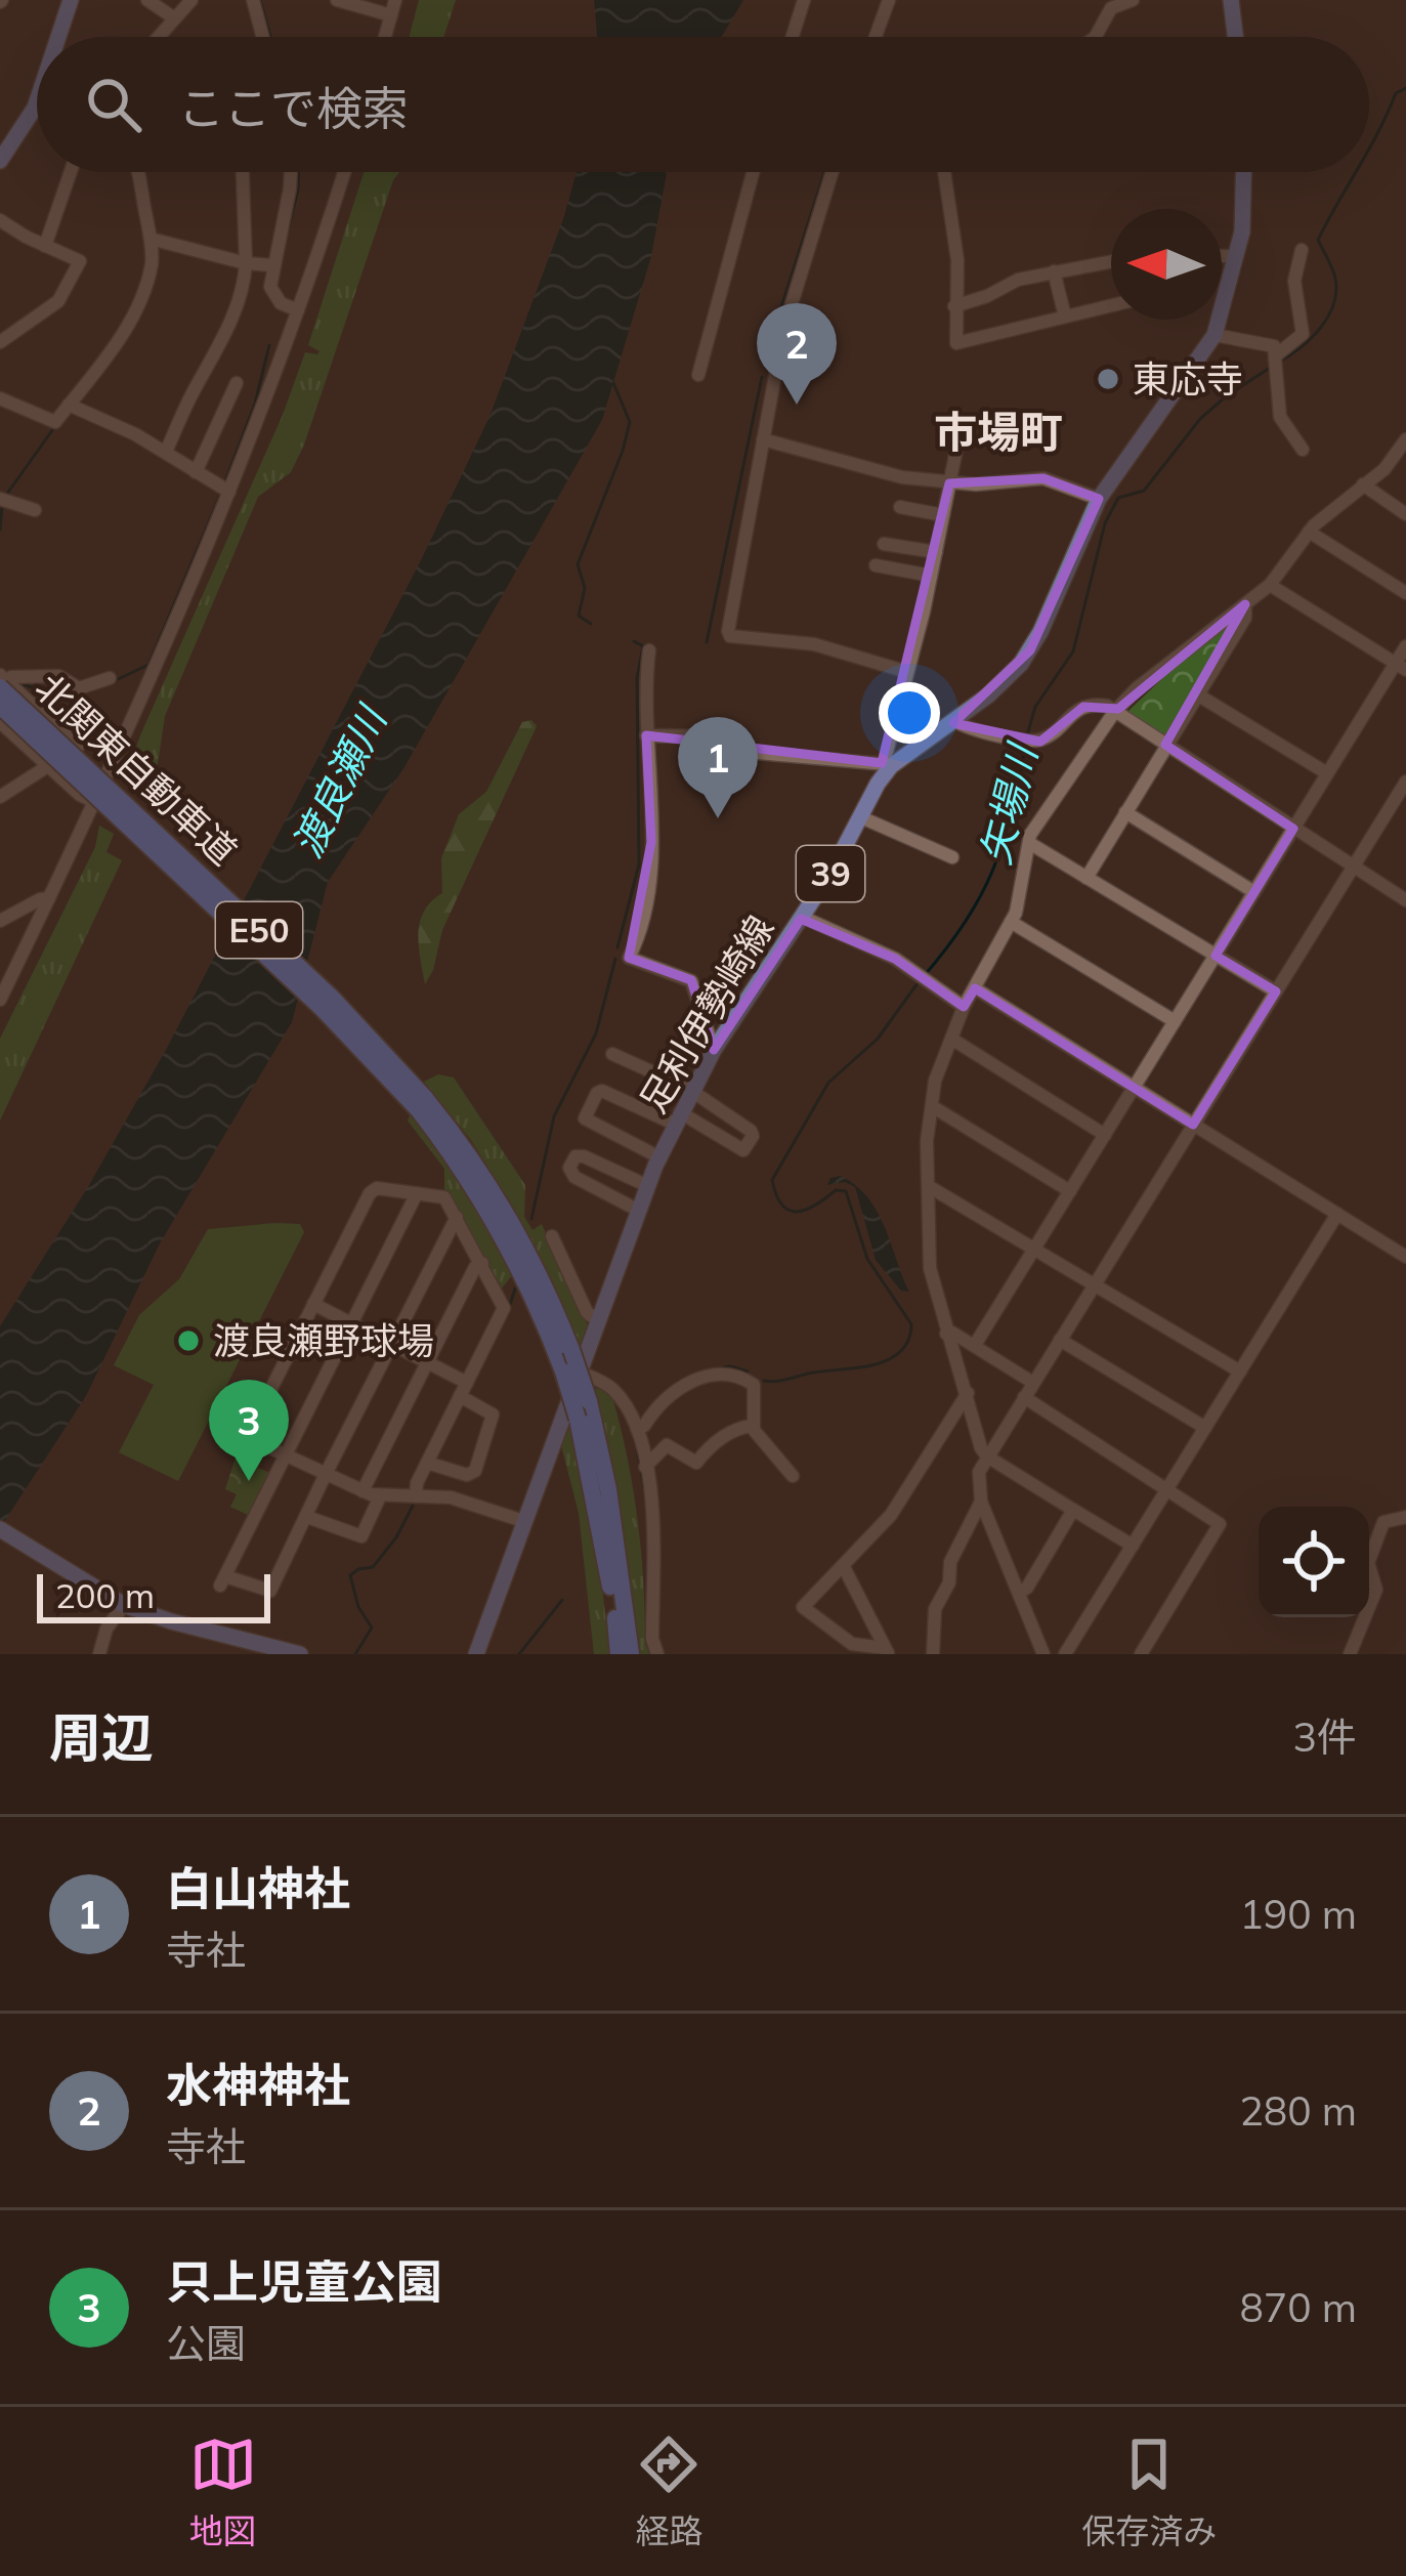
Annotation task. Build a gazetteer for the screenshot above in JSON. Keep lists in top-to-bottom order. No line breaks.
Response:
{"streets":{"highway":["北関東自動車道","E50"],"main road":["39","足利伊勢崎線"]},"crossings":[["北関東自動車道","足利伊勢崎線"]],"districts":["市場町"],"water":["渡良瀬川","矢場川"],"places":["東応寺","渡良瀬野球場"],"scale_bar":"200 m","north":"left","page":{"search":"ここで検索","pins":["2","1","3"],"scale":"200 m","heading":["周辺","3件"],"list":[{"mark":"1","name":"白山神社","note":"寺社","value":"190 m"},{"mark":"2","name":"水神神社","note":"寺社","value":"280 m"},{"mark":"3","name":"只上児童公園","note":"公園","value":"870 m"}],"nav":["地図","経路","保存済み"]}}
